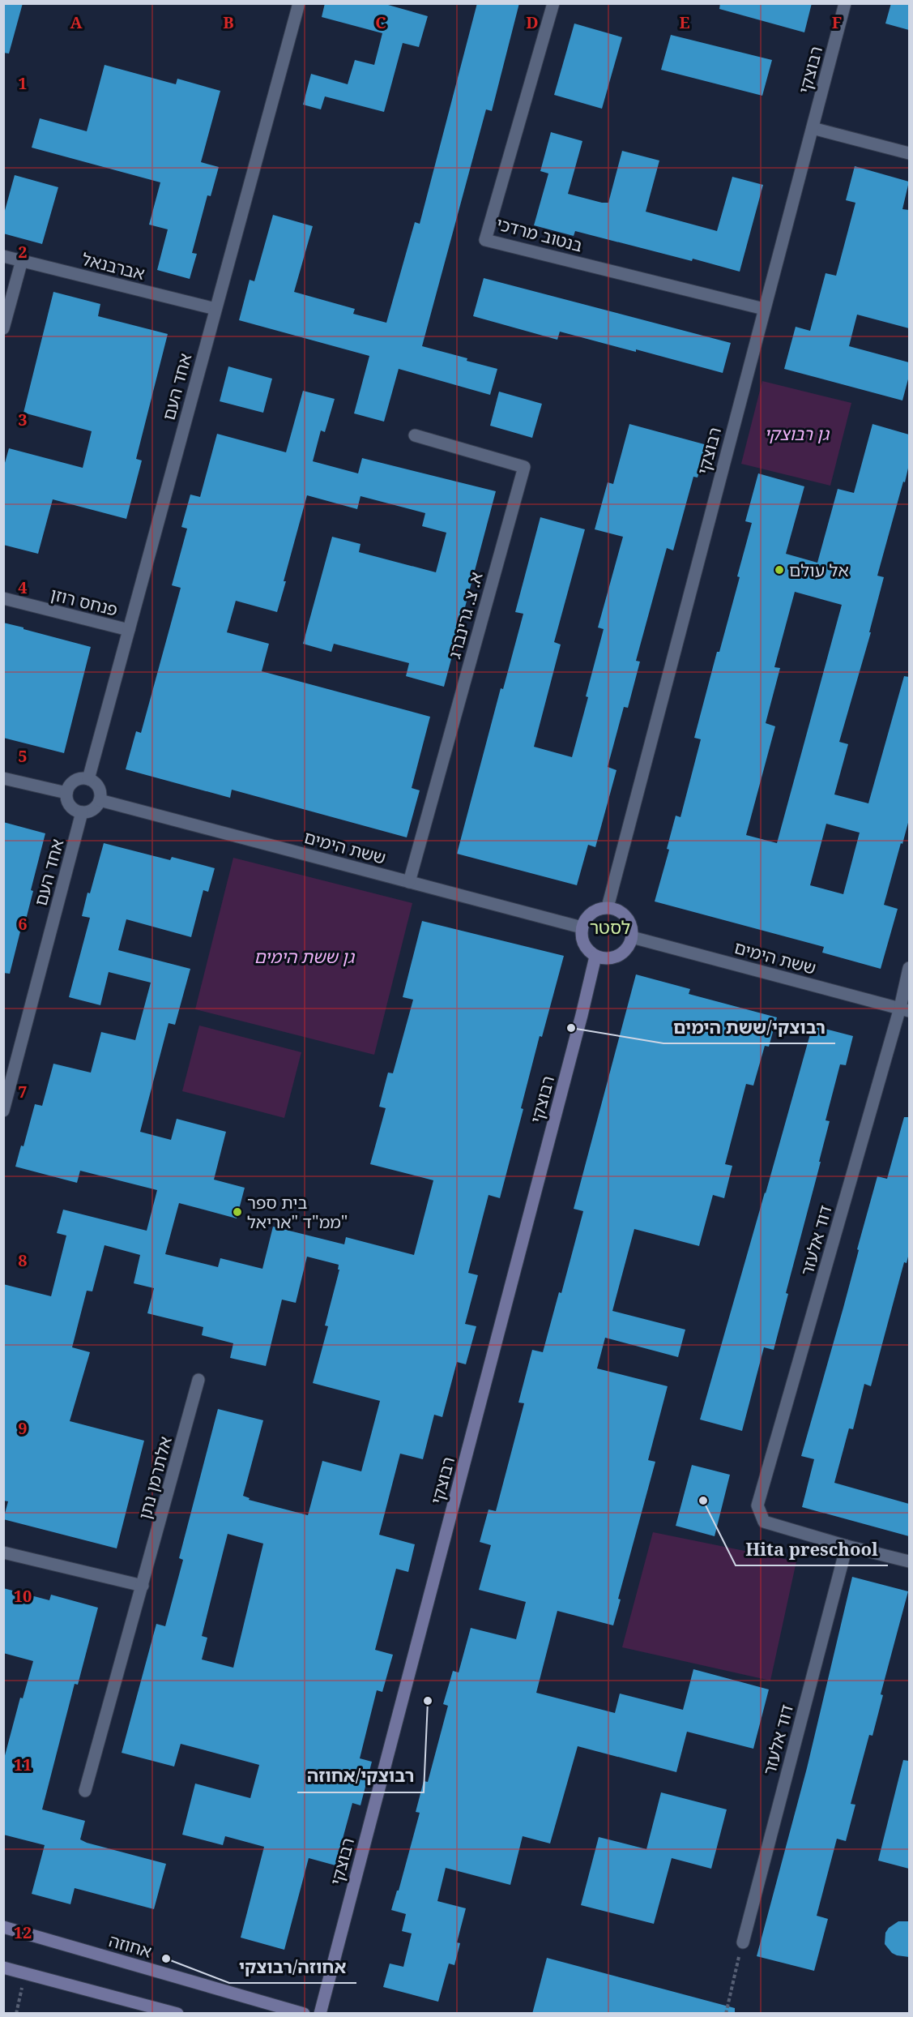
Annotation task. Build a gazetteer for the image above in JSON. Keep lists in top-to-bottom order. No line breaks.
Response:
{"streets":{"street":["רבוצקי","בנטוב מרדכי","אברבנאל","אחד העם","פנחס רוזן","א. צ. גרינברג","ששת הימים","דוד אלעזר","אלתרמן נתן","אחוזה"]},"crossings":[["רבוצקי","בנטוב מרדכי"],["רבוצקי","ששת הימים"],["אברבנאל","אחד העם"],["אחד העם","פנחס רוזן"],["אחד העם","ששת הימים"],["א. צ. גרינברג","ששת הימים"],["ששת הימים","דוד אלעזר"]],"districts":["לסטר"],"parks":["גן רבוצקי","גן ששת הימים"],"places":["אל עולם","רבוצקי/ששת הימים","בית ספר ממ\"ד \"אריאל\"","Hita preschool","רבוצקי/אחוזה","אחוזה/רבוצקי"],"grid":{"columns":["A","B","C","D","E","F"],"rows":["1","2","3","4","5","6","7","8","9","10","11","12"]}}
